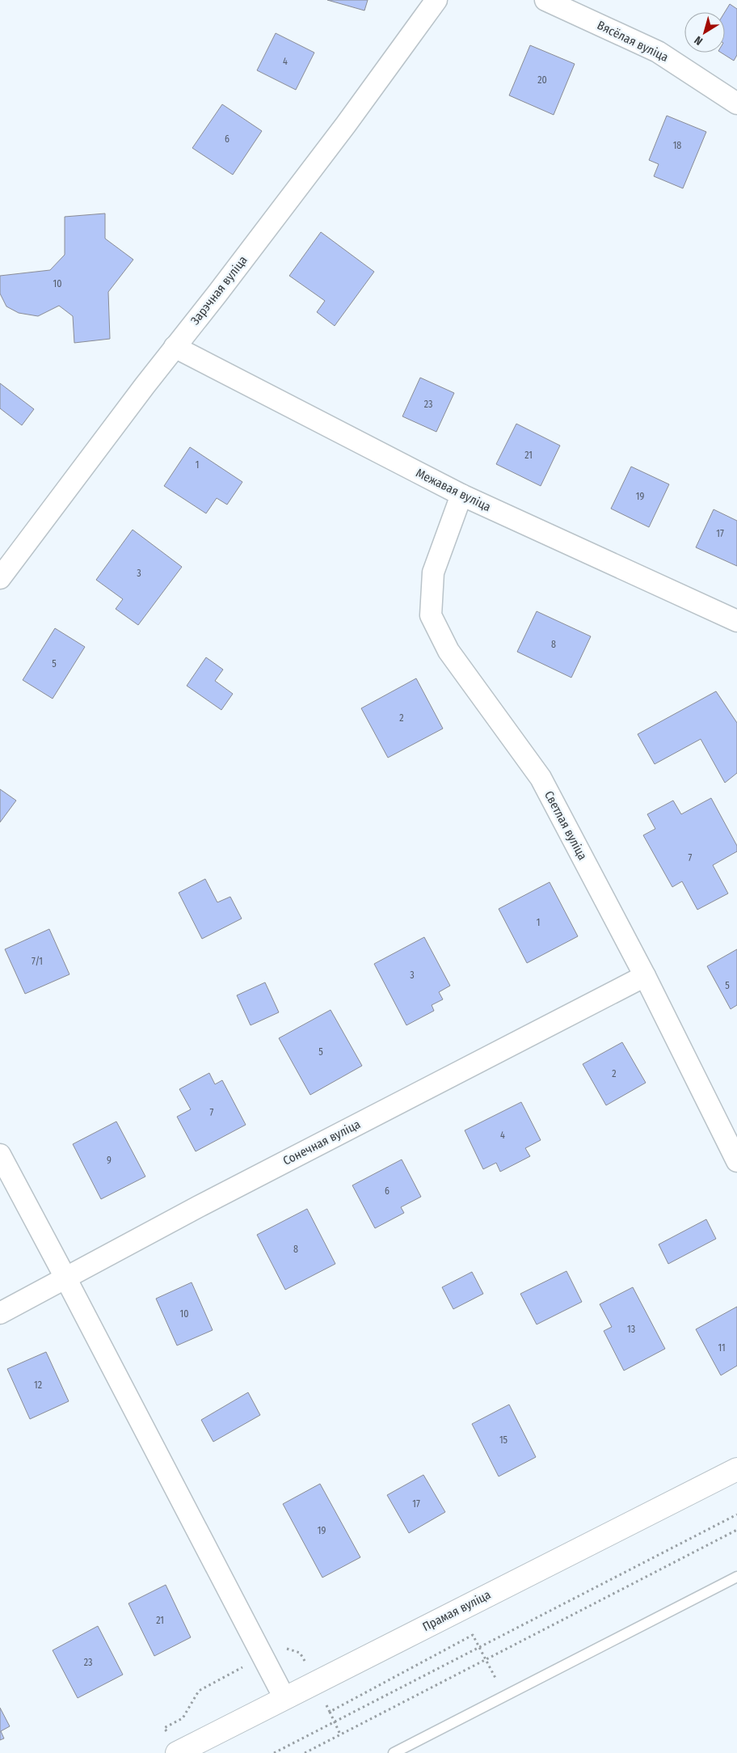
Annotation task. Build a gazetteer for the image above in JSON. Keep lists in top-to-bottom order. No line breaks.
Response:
{"streets":{"street":["Вясёлая вуліца","Зарэчная вуліца","Межавая вуліца","Светлая вуліца","Сонечная вуліца","Прамая вуліца"]},"crossings":[["Зарэчная вуліца","Межавая вуліца"],["Межавая вуліца","Светлая вуліца"],["Светлая вуліца","Сонечная вуліца"]],"house_numbers":["4","20","6","18","10","23","21","1","19","17","3","8","5","2","7","1","7/1","3","5","5","2","7","4","9","6","8","10","13","11","12","15","17","19","21","23"],"north":"bottom left"}
